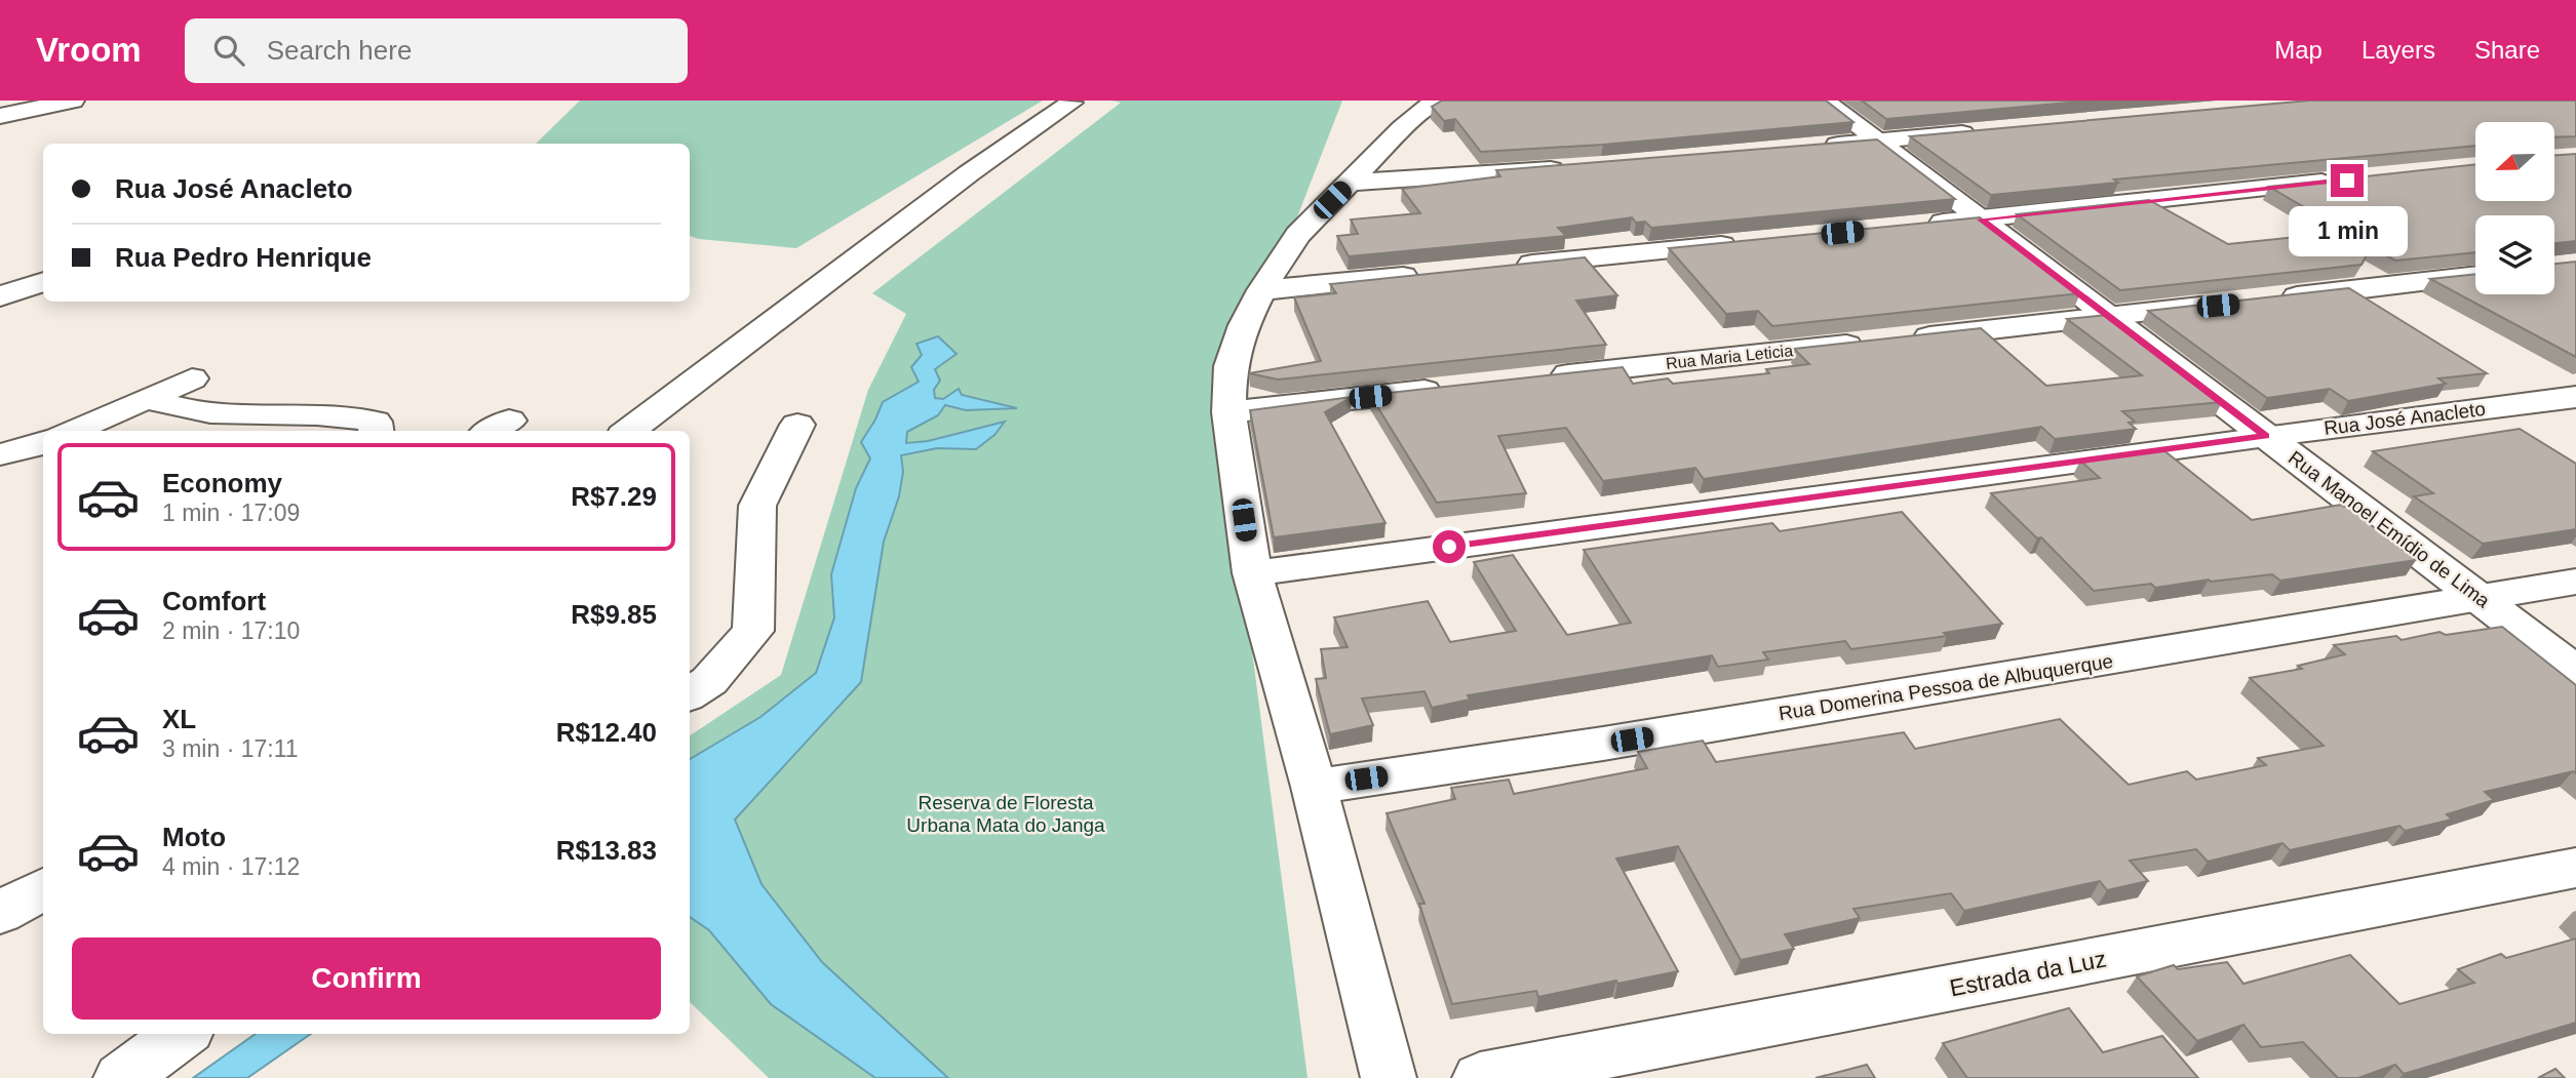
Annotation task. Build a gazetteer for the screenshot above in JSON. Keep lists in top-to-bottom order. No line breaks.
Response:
{"streets":{"street":["Rua Maria Leticia","Rua José Anacleto","Rua Manoel Emídio de Lima","Rua Domerina Pessoa de Albuquerque","Estrada da Luz"]},"crossings":[["Rua Maria Leticia","Rua Manoel Emídio de Lima"],["Rua José Anacleto","Rua Manoel Emídio de Lima"],["Rua Manoel Emídio de Lima","Rua Domerina Pessoa de Albuquerque"]],"parks":["Reserva de Floresta Urbana Mata do Janga"],"north":"left","page":{"header":"Vroom","search":"Search here","nav":["Map","Layers","Share"],"banner":["Rua José Anacleto","Rua Pedro Henrique"],"bubble":"1 min","list":[{"name":"Economy","note":"1 min · 17:09","value":"R$7.29"},{"name":"Comfort","note":"2 min · 17:10","value":"R$9.85"},{"name":"XL","note":"3 min · 17:11","value":"R$12.40"},{"name":"Moto","note":"4 min · 17:12","value":"R$13.83"}],"buttons":"Confirm"}}
